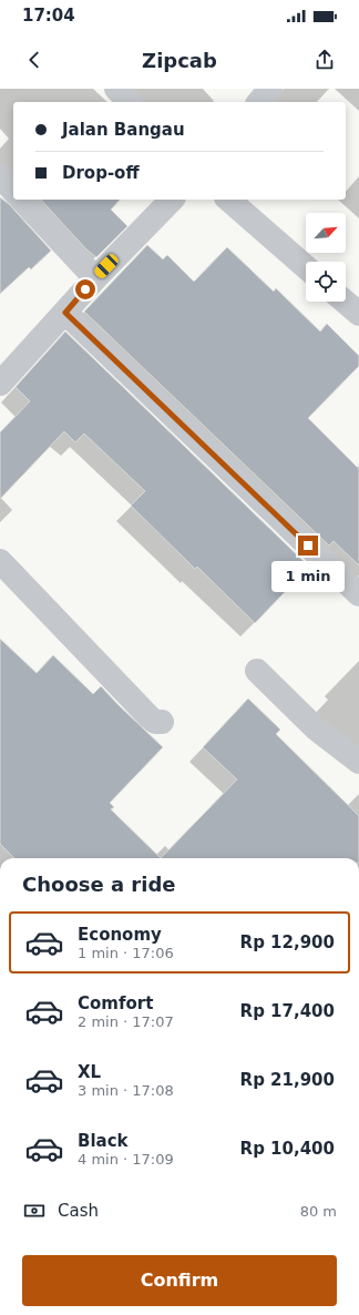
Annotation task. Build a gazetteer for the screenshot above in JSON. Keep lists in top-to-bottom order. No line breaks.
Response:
{"north":"top right","page":{"status":"17:04","header":"Zipcab","banner":["Jalan Bangau","Drop-off"],"bubble":"1 min","heading":"Choose a ride","list":[{"name":"Economy","note":"1 min · 17:06","value":"Rp 12,900"},{"name":"Comfort","note":"2 min · 17:07","value":"Rp 17,400"},{"name":"XL","note":"3 min · 17:08","value":"Rp 21,900"},{"name":"Black","note":"4 min · 17:09","value":"Rp 10,400"}],"pay":["Cash","80 m"],"buttons":"Confirm"}}
